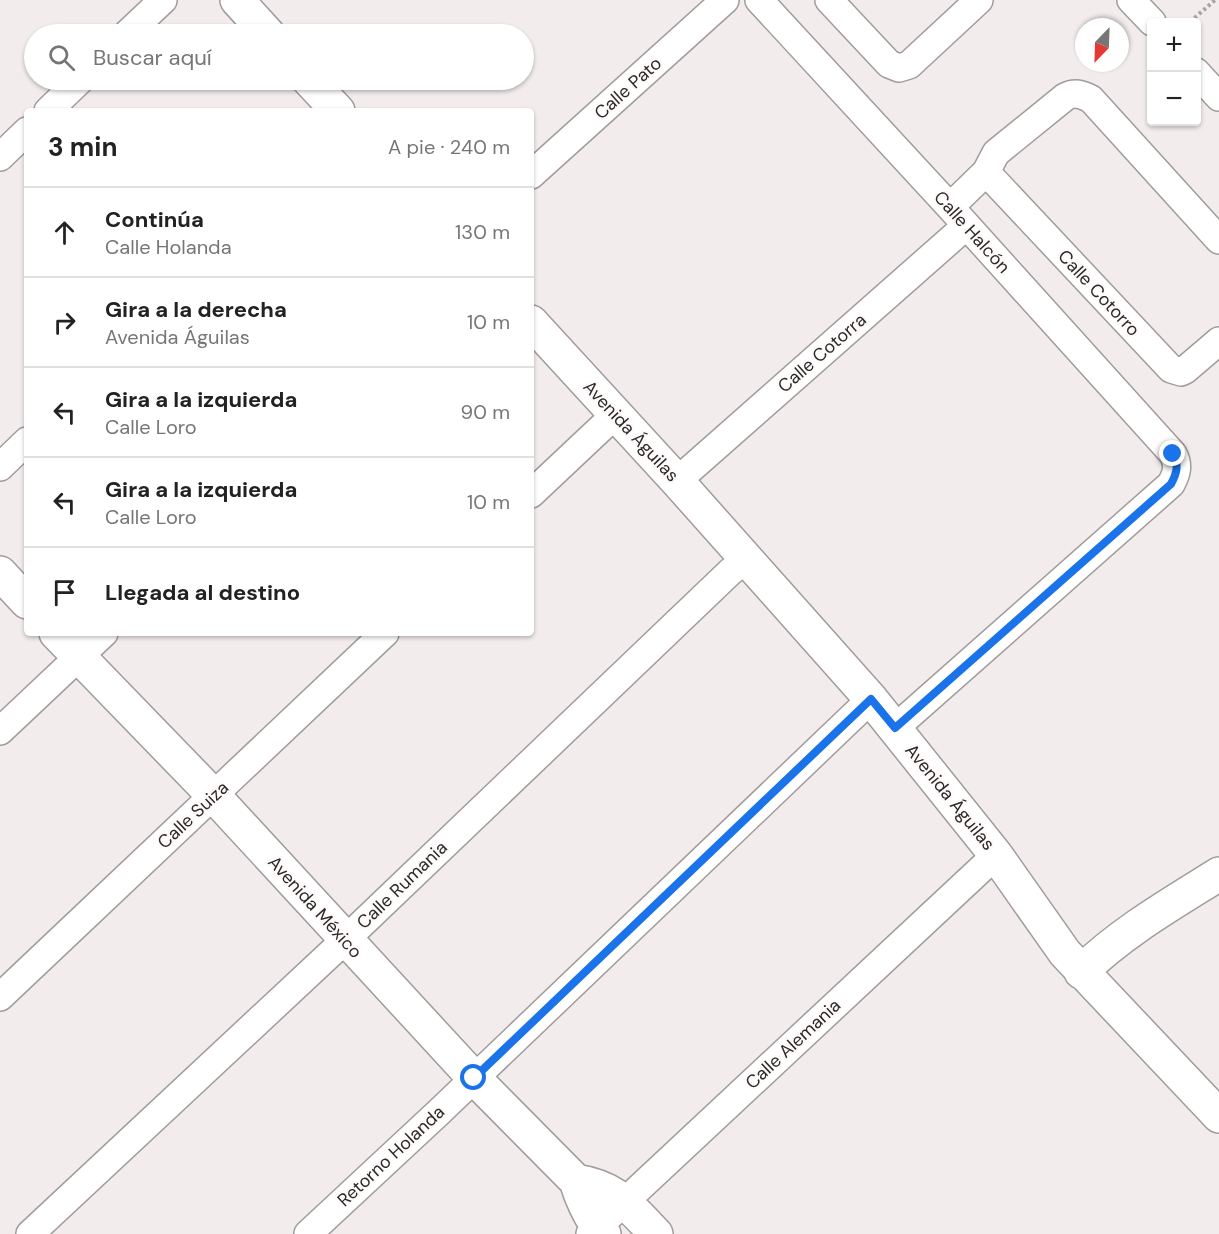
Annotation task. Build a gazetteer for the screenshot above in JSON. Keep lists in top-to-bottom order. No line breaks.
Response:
{"streets":{"street":["Calle Pato","Calle Halcón","Calle Cotorro","Calle Cotorra","Avenida Águilas","Calle Suiza","Calle Rumania","Avenida México","Calle Alemania","Retorno Holanda"]},"crossings":[["Calle Halcón","Calle Cotorra"],["Calle Halcón","Avenida Águilas"],["Calle Cotorra","Avenida Águilas"],["Avenida Águilas","Calle Rumania"],["Avenida Águilas","Calle Alemania"],["Avenida Águilas","Retorno Holanda"],["Calle Suiza","Avenida México"],["Calle Rumania","Avenida México"],["Avenida México","Calle Alemania"],["Avenida México","Retorno Holanda"]],"north":"bottom left","page":{"map_buttons":["+","−"],"search":"Buscar aquí","heading":["3 min","A pie · 240 m"],"list":[["Continúa","Calle Holanda","130 m"],["Gira a la derecha","Avenida Águilas","10 m"],["Gira a la izquierda","Calle Loro","90 m"],["Gira a la izquierda","Calle Loro","10 m"],"Llegada al destino"]}}
